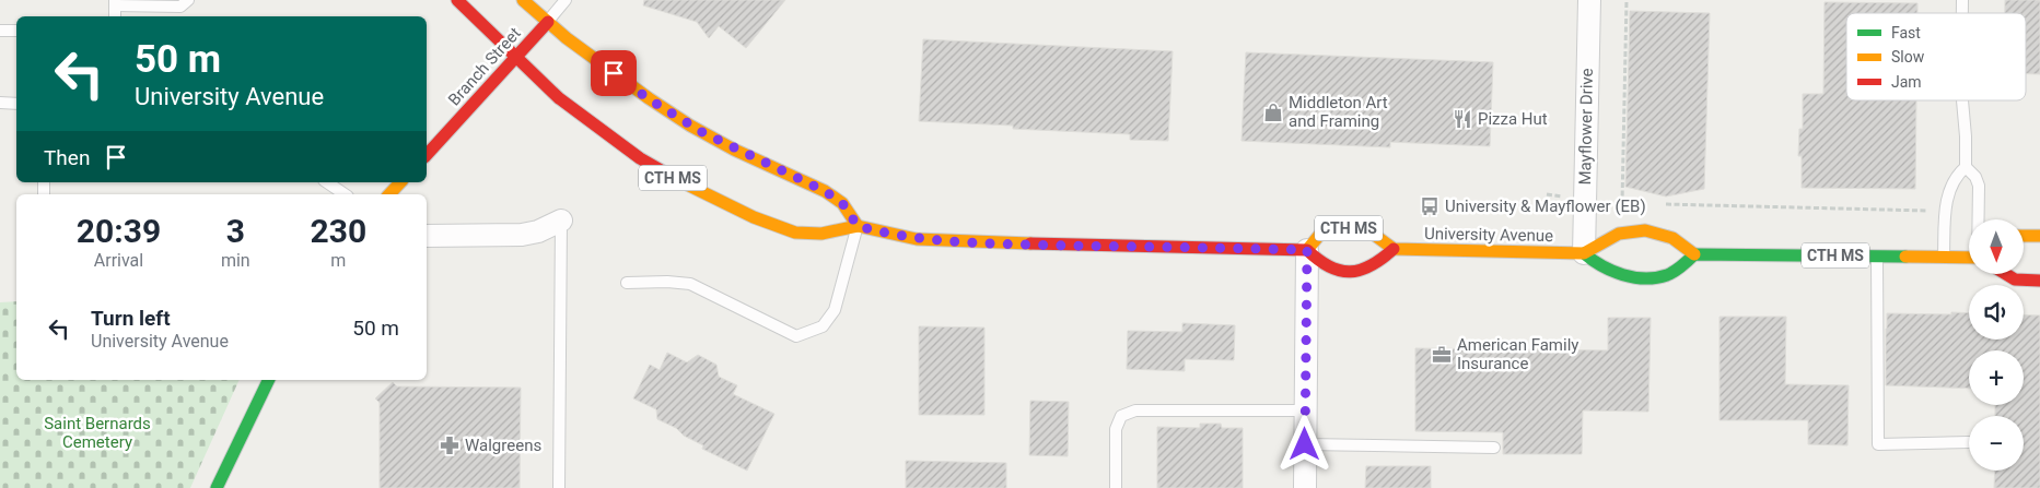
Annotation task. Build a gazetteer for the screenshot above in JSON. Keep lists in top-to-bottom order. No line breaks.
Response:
{"streets":{"main road":["Branch Street","CTH MS","University Avenue"],"street":["Mayflower Drive"]},"crossings":[["Branch Street","CTH MS"],["Mayflower Drive","University Avenue"],["CTH MS","University Avenue"]],"parks":["Saint Bernards Cemetery"],"places":{"shop":["Middleton Art and Framing"],"restaurant":["Pizza Hut"],"bus stop":["University & Mayflower (EB)"],"office":["American Family Insurance"],"pharmacy":["Walgreens"]},"legend":["Fast","Slow","Jam"],"north":"bottom","page":{"turn":["50 m","University Avenue"],"then":"Then","eta":["20:39","Arrival","3","min","230","m"],"map_buttons":["+","−"],"list":[{"name":"Turn left","note":"University Avenue","value":"50 m"}]}}
